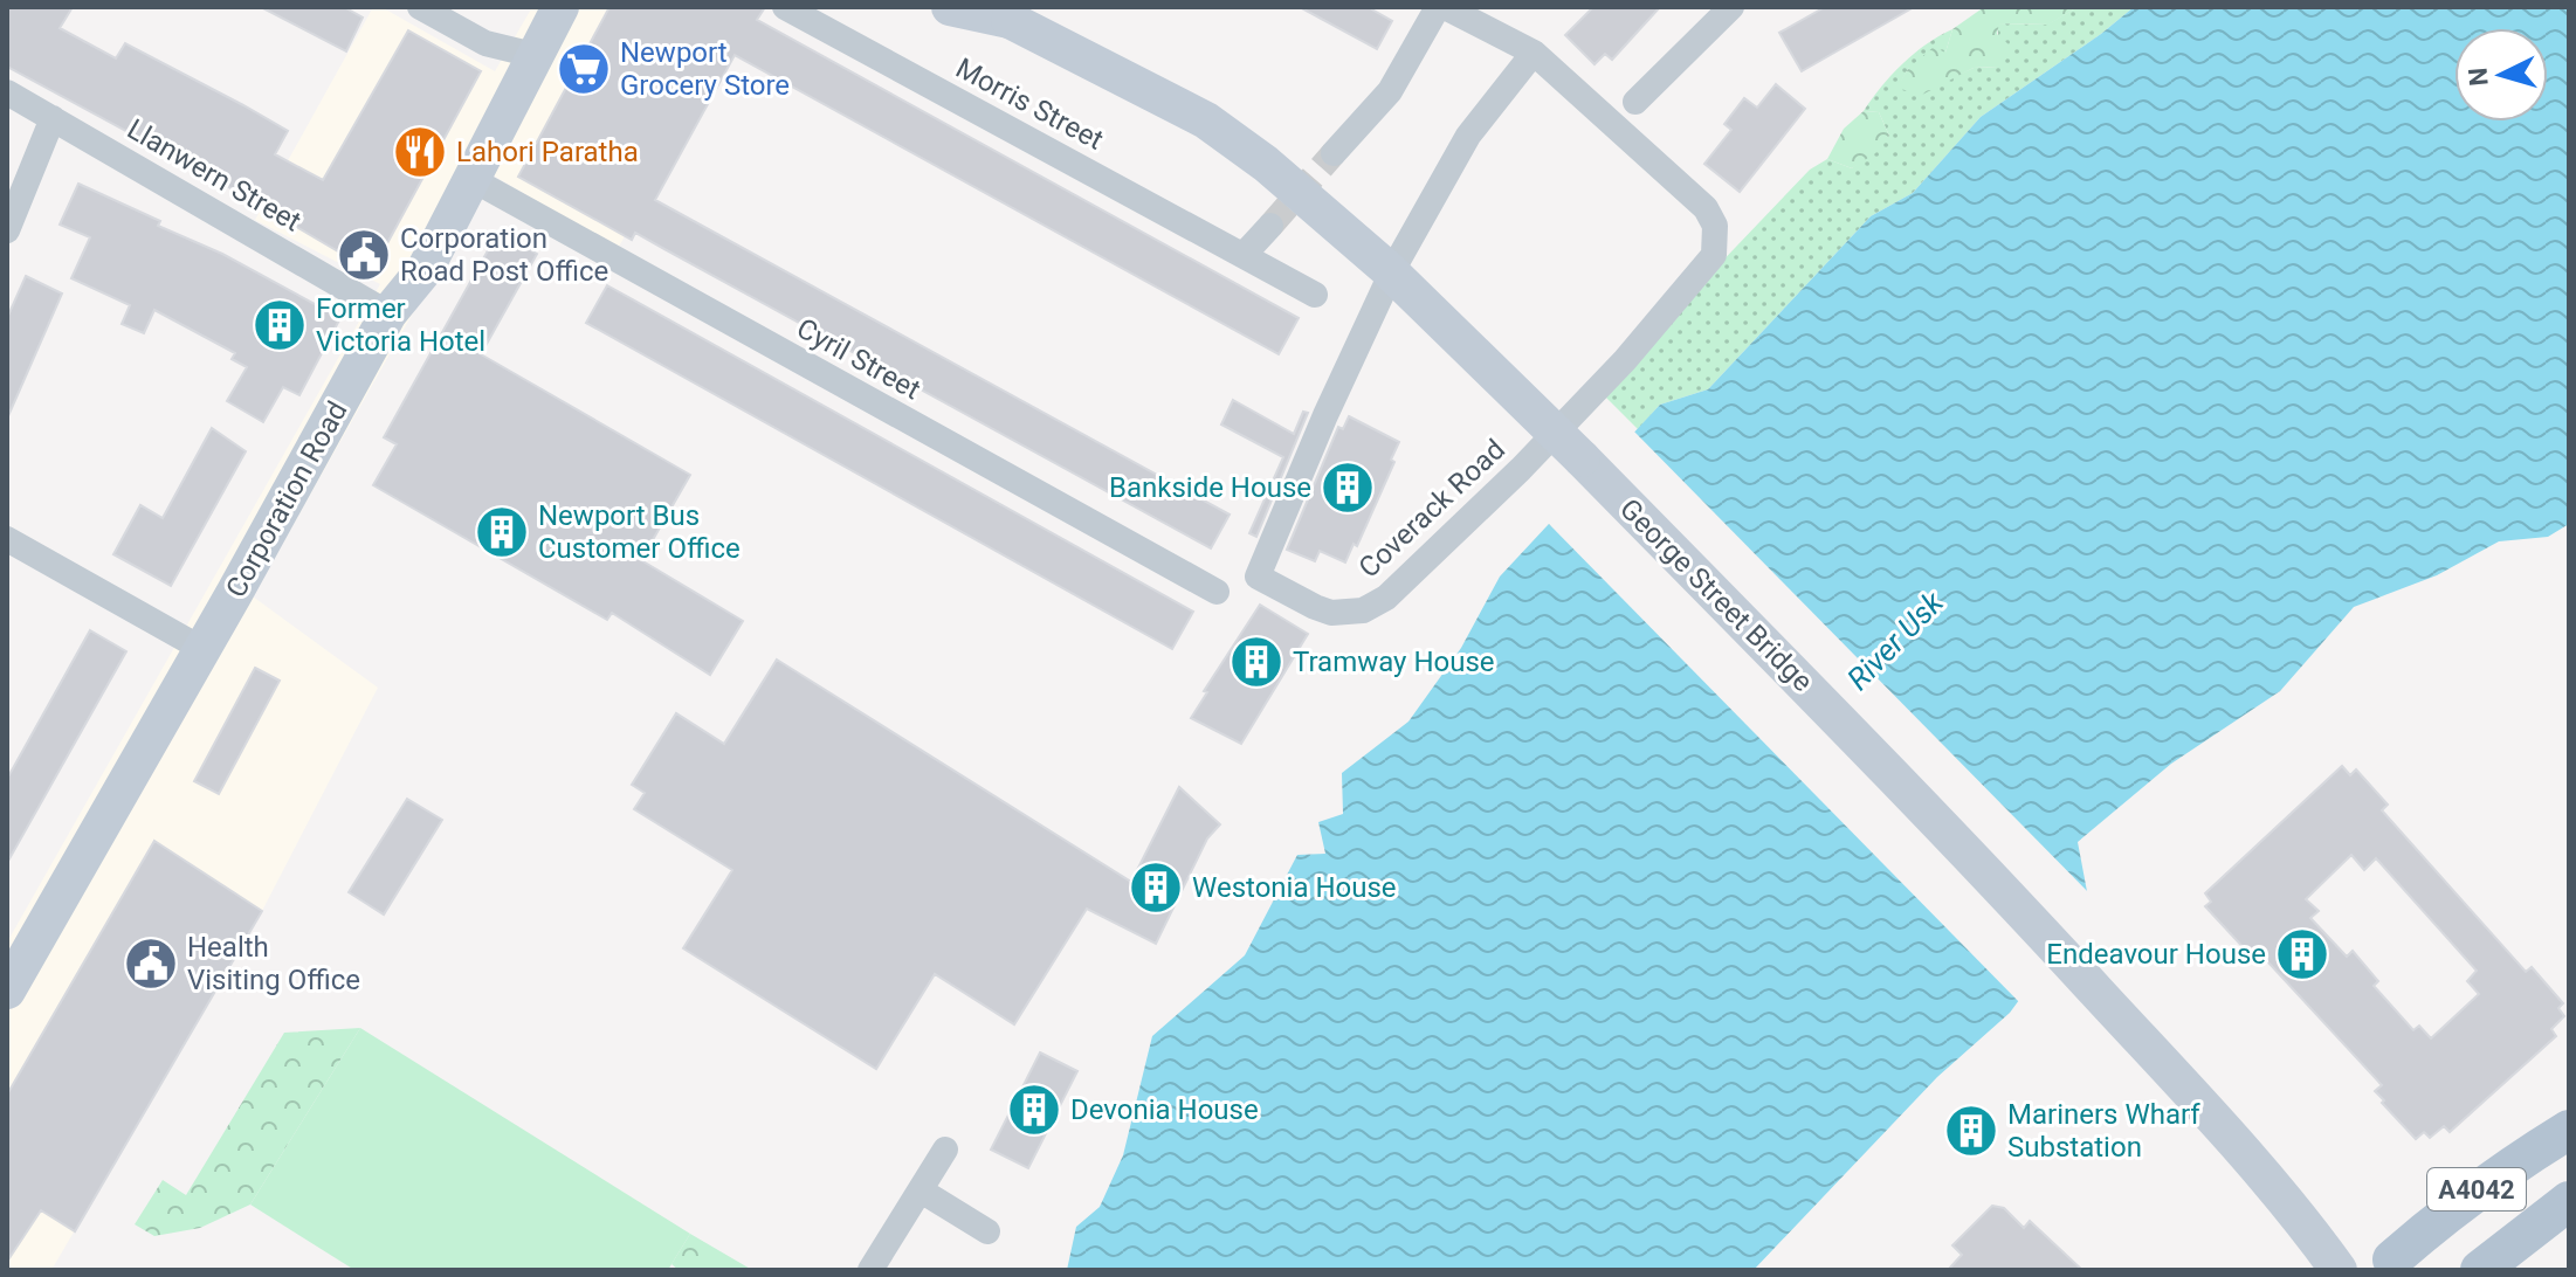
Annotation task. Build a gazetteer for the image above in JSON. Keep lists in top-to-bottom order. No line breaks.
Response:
{"streets":{"main road":["Corporation Road","George Street Bridge","A4042"],"street":["Morris Street","Llanwern Street","Cyril Street","Coverack Road"]},"crossings":[["Llanwern Street","Corporation Road"],["Cyril Street","Corporation Road"]],"water":["River Usk"],"places":{"supermarket":["Newport Grocery Store"],"restaurant":["Lahori Paratha"],"public building":["Corporation Road Post Office","Health Visiting Office"],"building":["Former Victoria Hotel","Bankside House","Newport Bus Customer Office","Tramway House","Westonia House","Endeavour House","Devonia House","Mariners Wharf Substation"]},"north":"left"}
